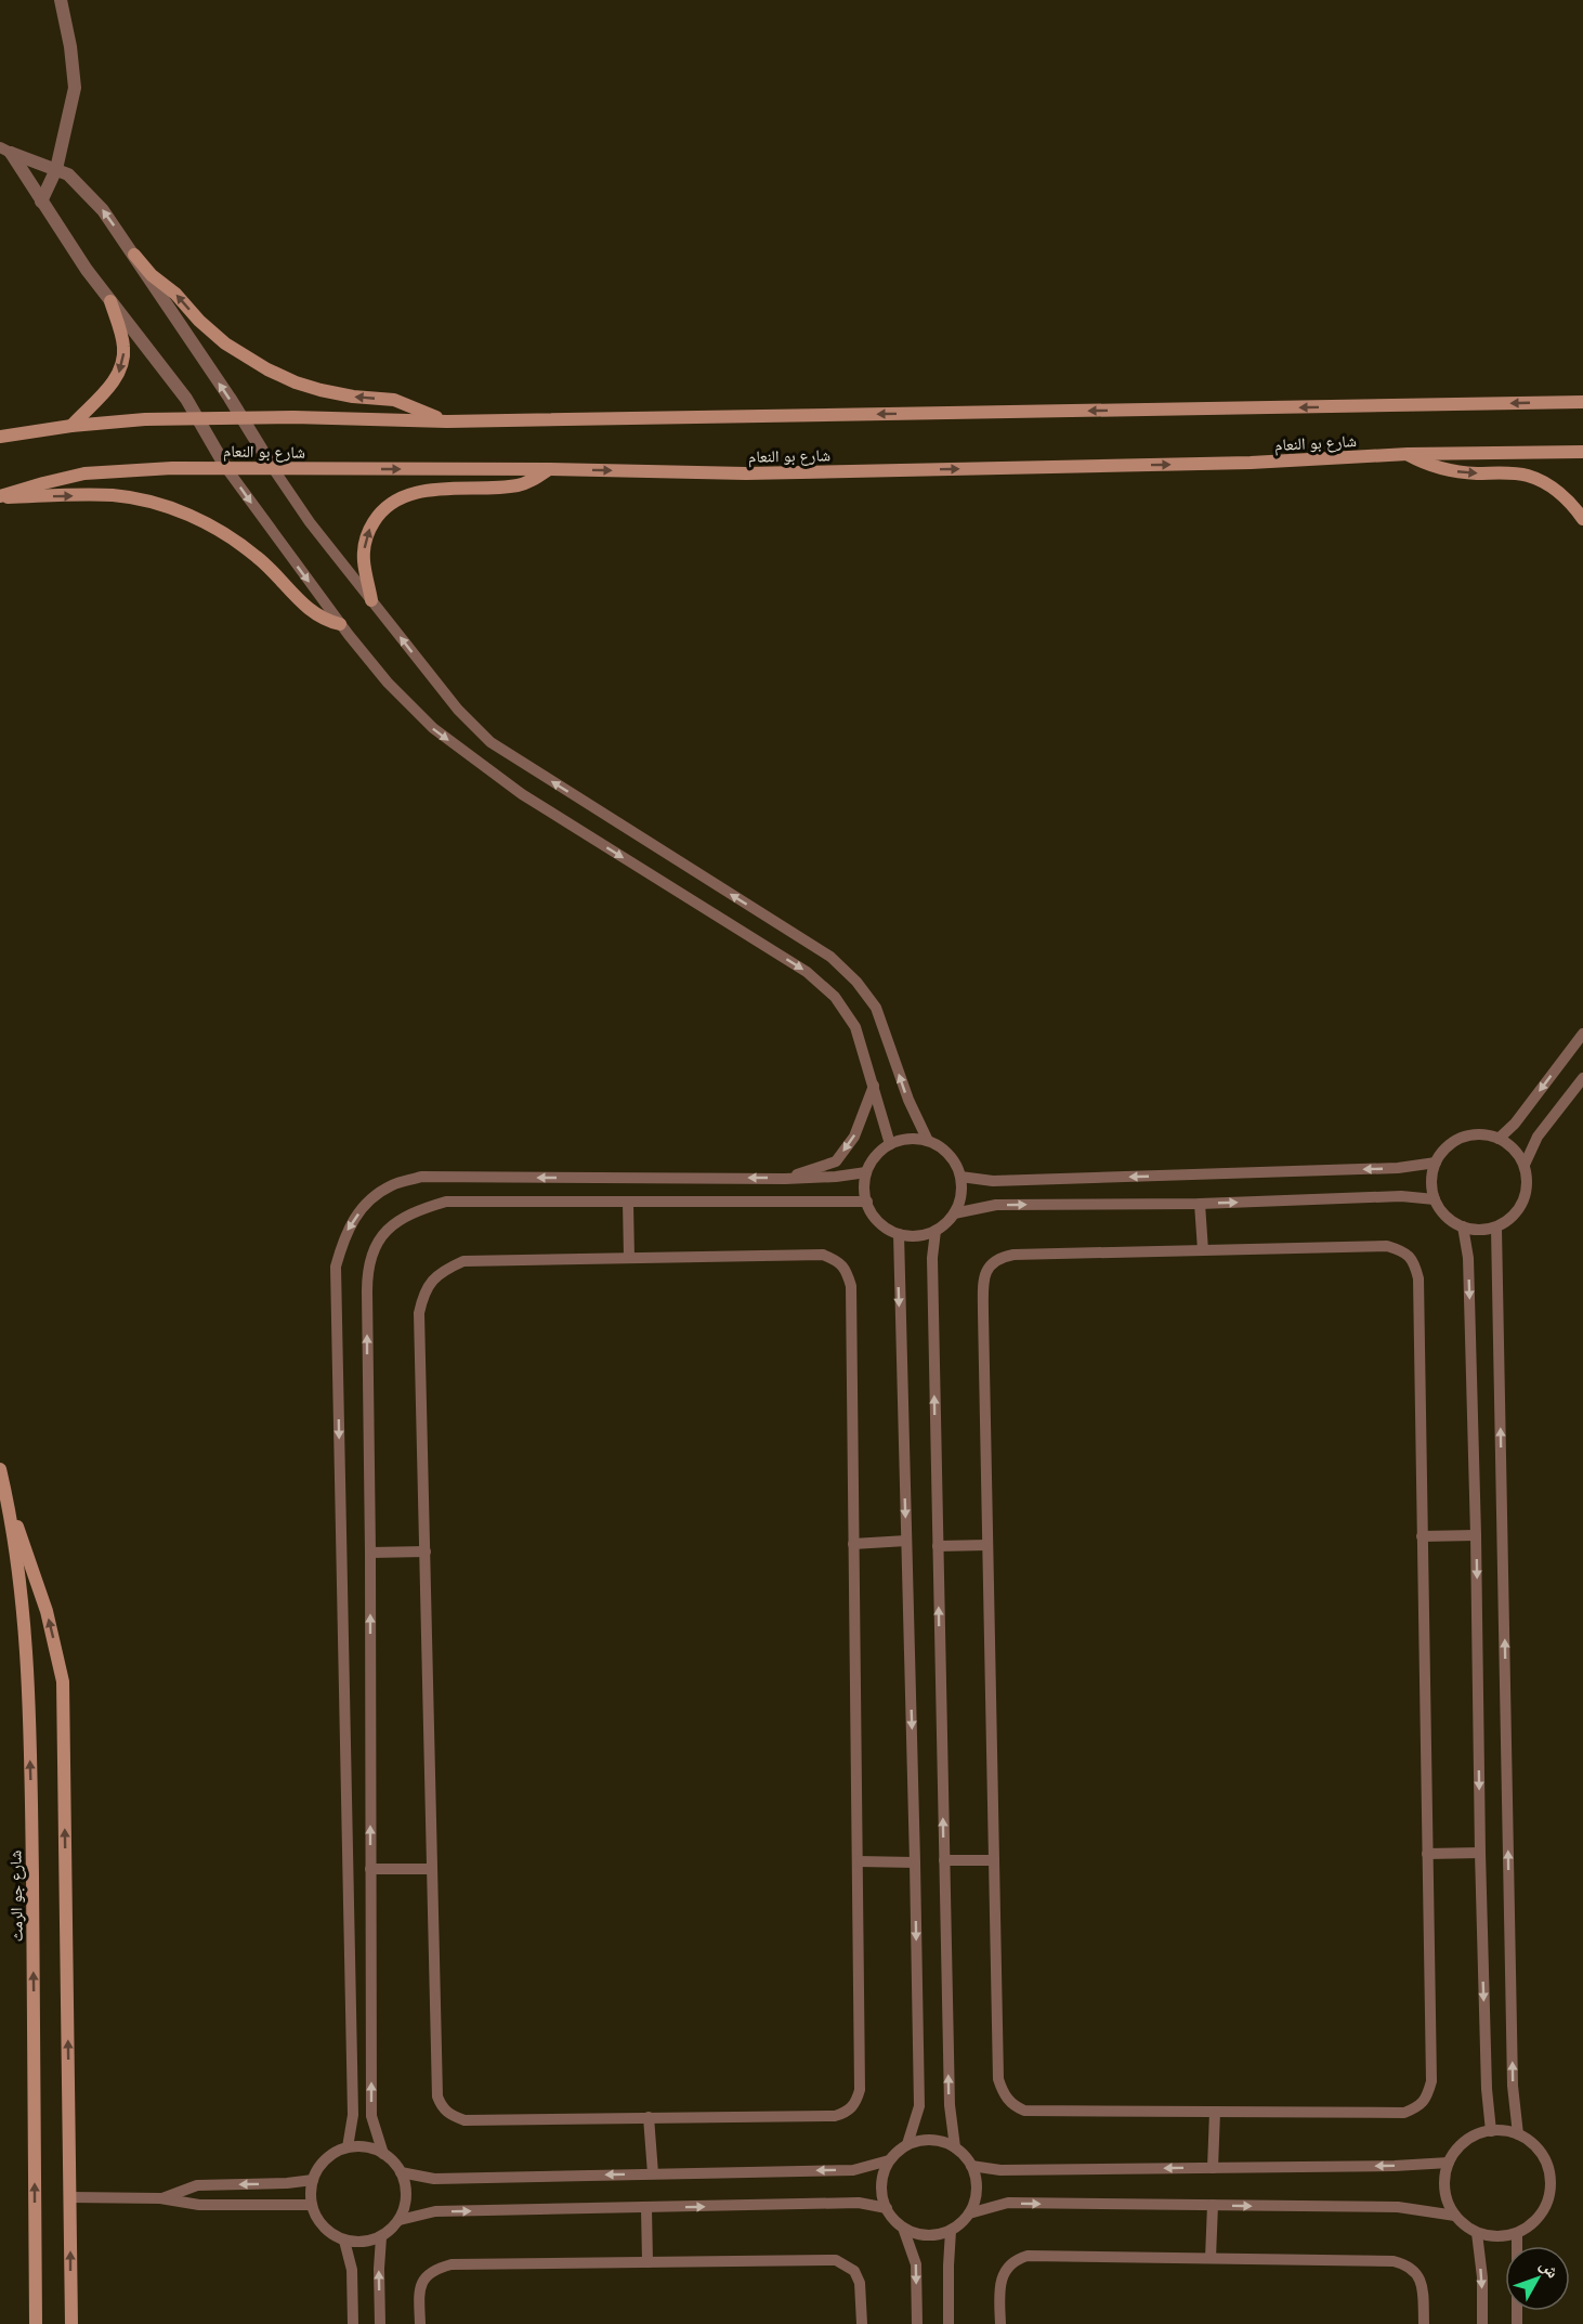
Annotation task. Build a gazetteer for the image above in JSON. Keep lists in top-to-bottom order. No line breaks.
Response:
{"streets":{"street":["شارع بو النعام","شارع جو الرمث"]},"north":"top right"}
